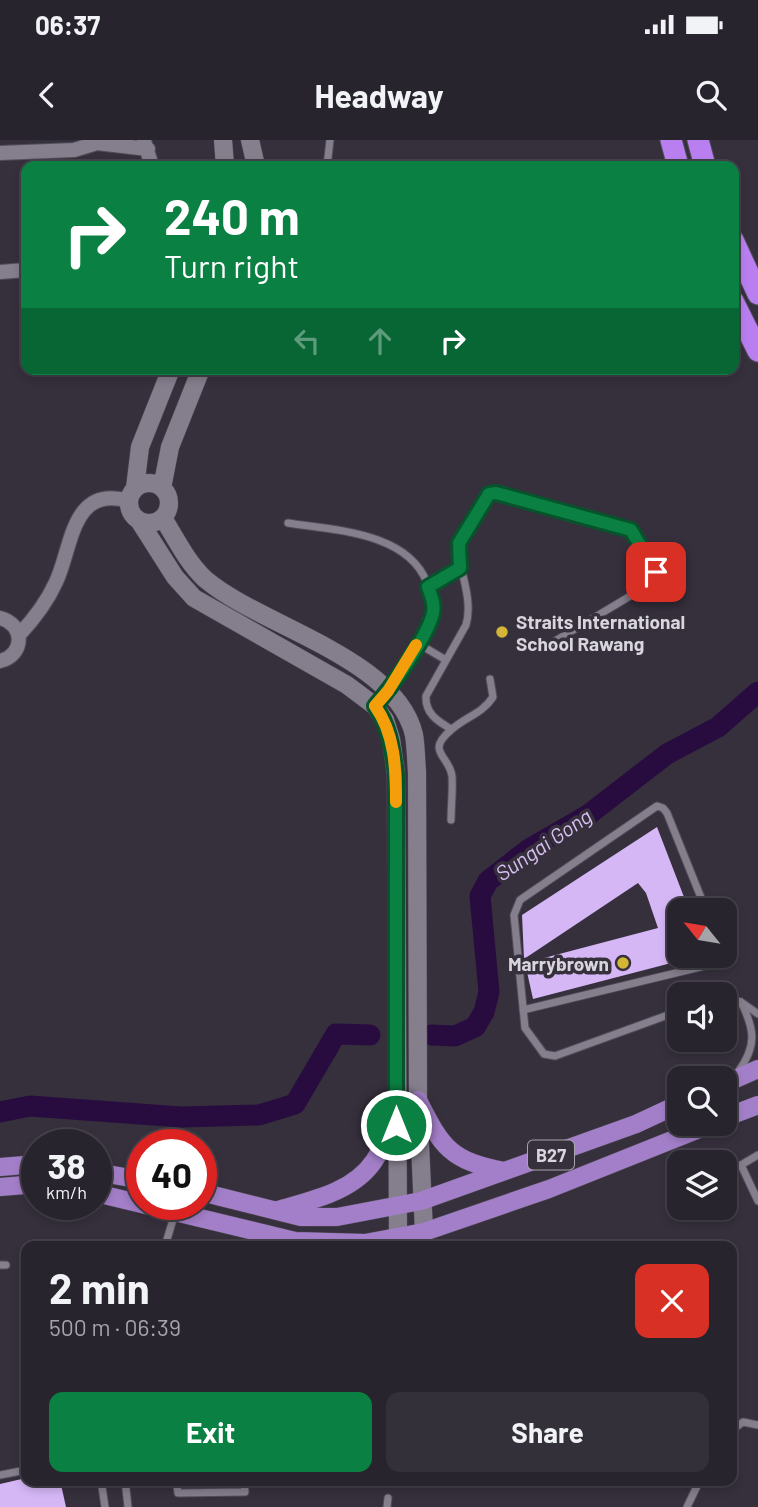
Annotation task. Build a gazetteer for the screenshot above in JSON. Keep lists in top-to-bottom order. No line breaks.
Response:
{"streets":{"main road":["B27"]},"water":["Sungai Gong"],"places":["Straits International School Rawang","Marrybrown"],"north":"top left","page":{"status":"06:37","header":"Headway","turn":["240 m","Turn right"],"speed":"38 km/h","limit":"40","heading":["2 min","500 m · 06:39"],"buttons":["Exit","Share"]}}
